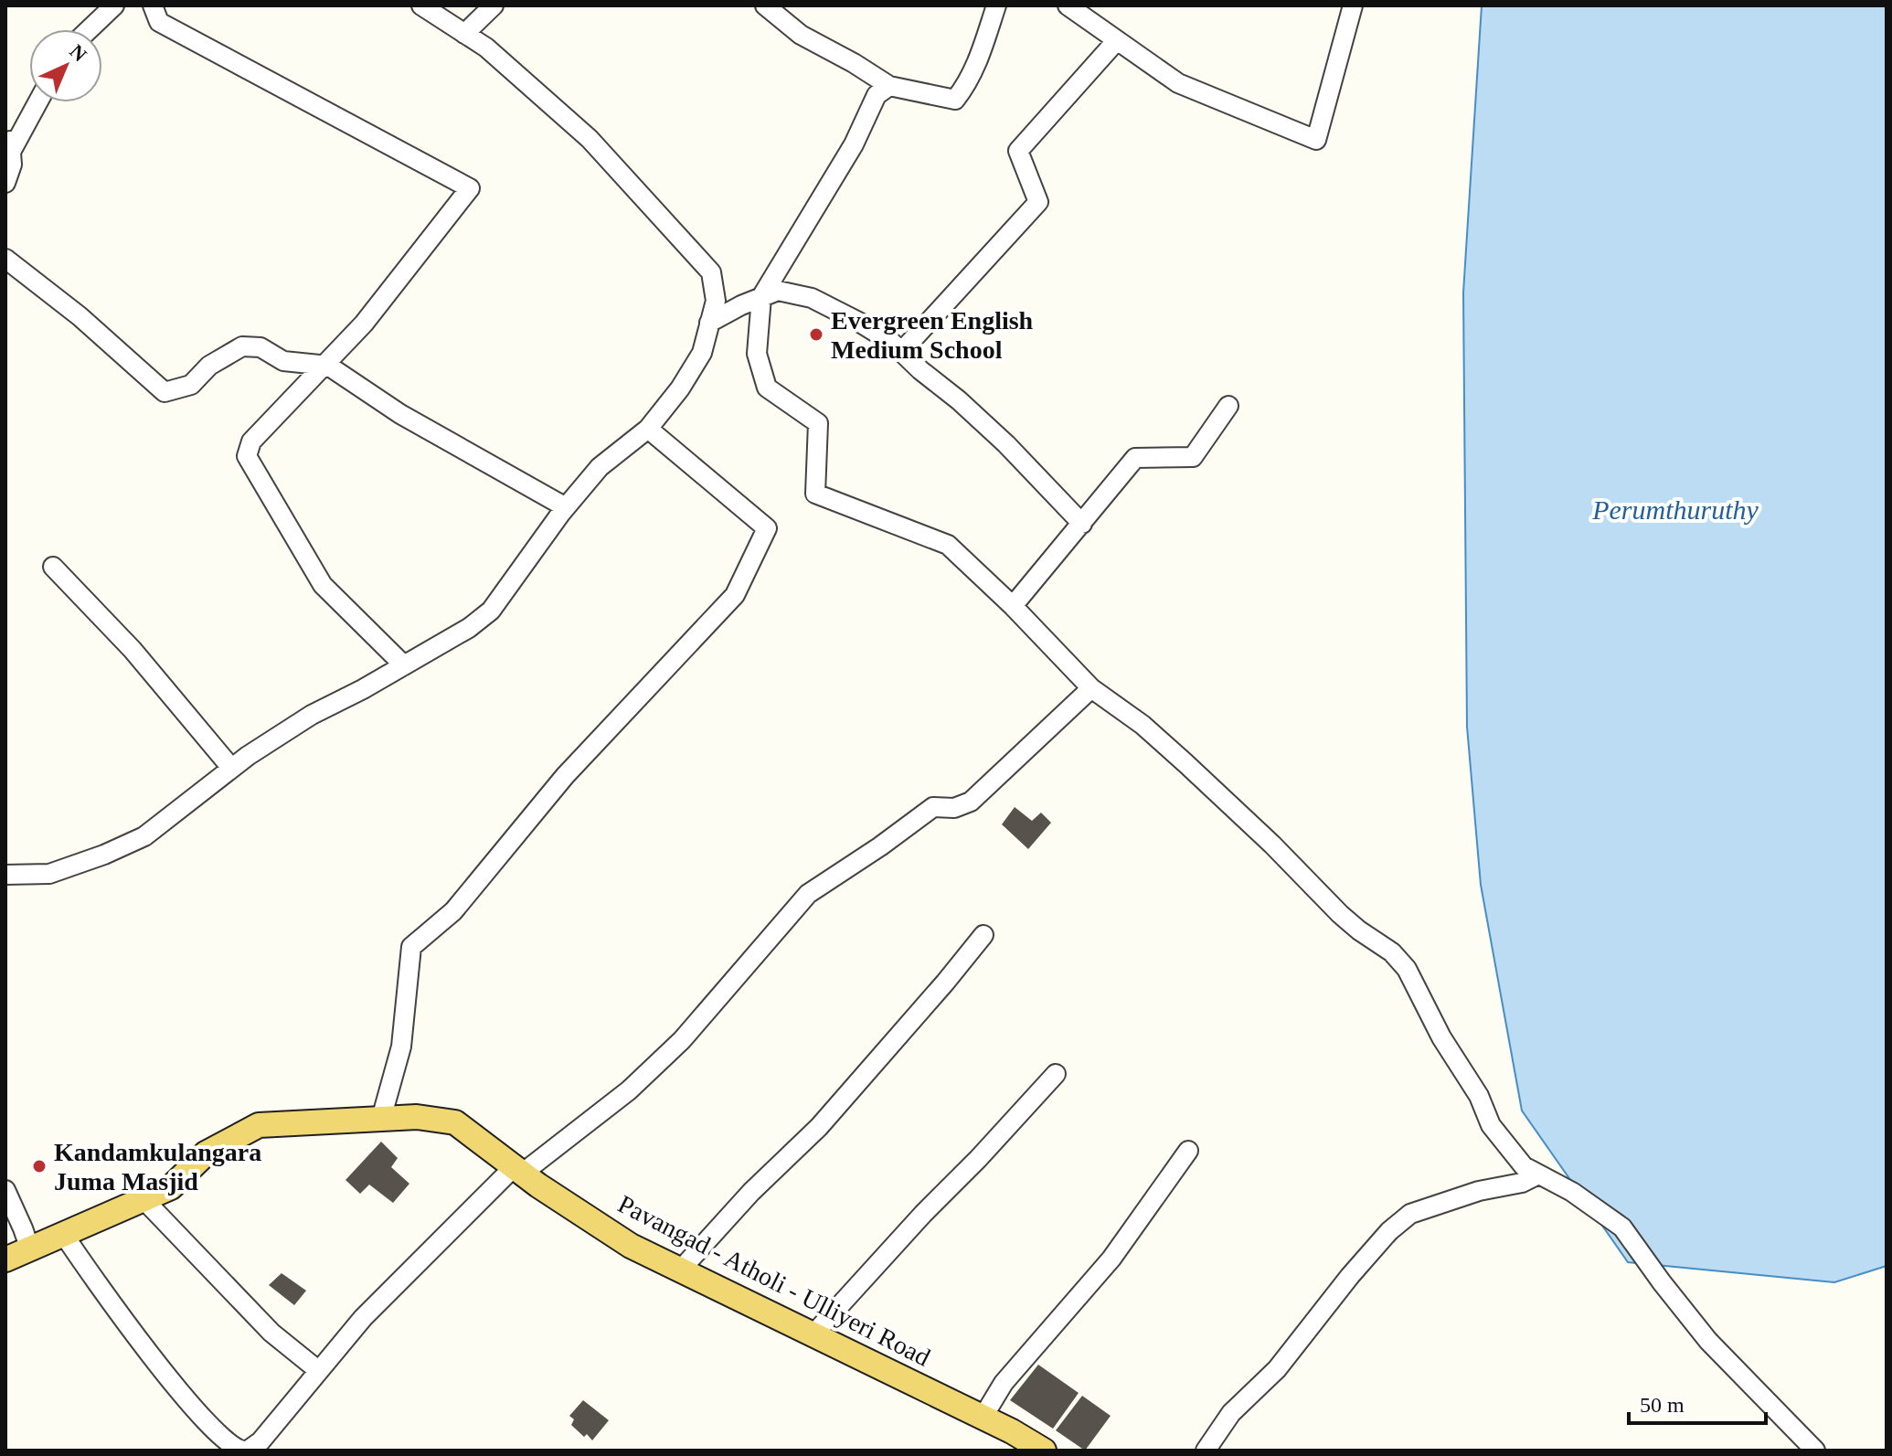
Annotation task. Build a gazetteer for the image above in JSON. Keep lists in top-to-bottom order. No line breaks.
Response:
{"streets":{"main road":["Pavangad - Atholi - Ulliyeri Road"]},"water":["Perumthuruthy"],"places":["Evergreen English Medium School","Kandamkulangara Juma Masjid"],"scale_bar":"50 m","north":"top right"}
